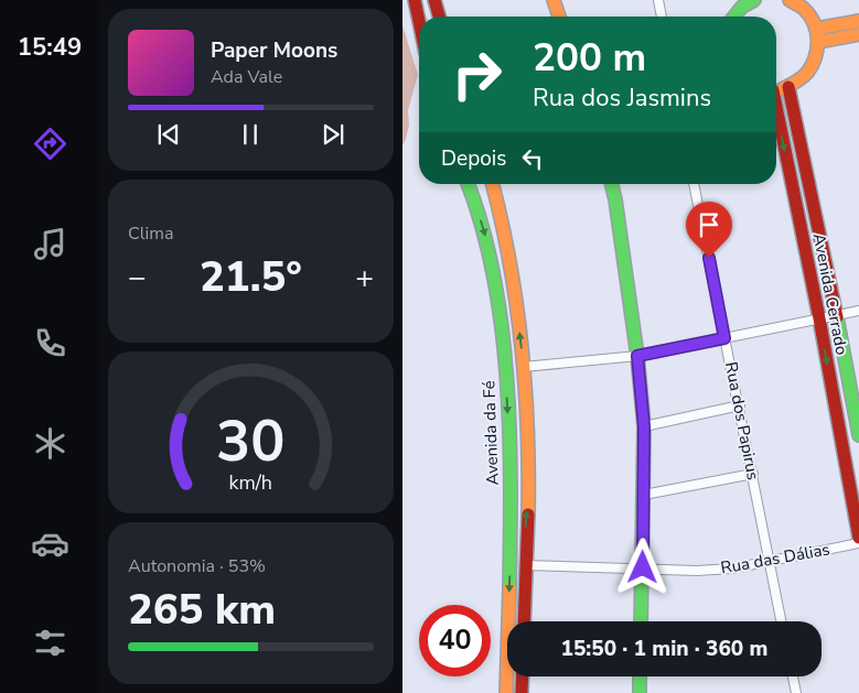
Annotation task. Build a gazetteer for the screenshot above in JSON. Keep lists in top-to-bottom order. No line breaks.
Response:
{"streets":{"street":["Avenida Cerrado","Rua dos Papirus","Avenida da Fé","Rua das Dálias"]},"crossings":[["Rua dos Papirus","Rua das Dálias"],["Avenida da Fé","Rua das Dálias"]],"page":{"tabs":"15:49","turn":["200 m","Rua dos Jasmins"],"song":["Paper Moons","Ada Vale"],"then":"Depois","tile":["Clima",["Autonomia · 53%","265 km"]],"heat":["−","21.5°","+"],"limit":"40","trip":"15:50 · 1 min · 360 m","gauge":["30","km/h"]}}
